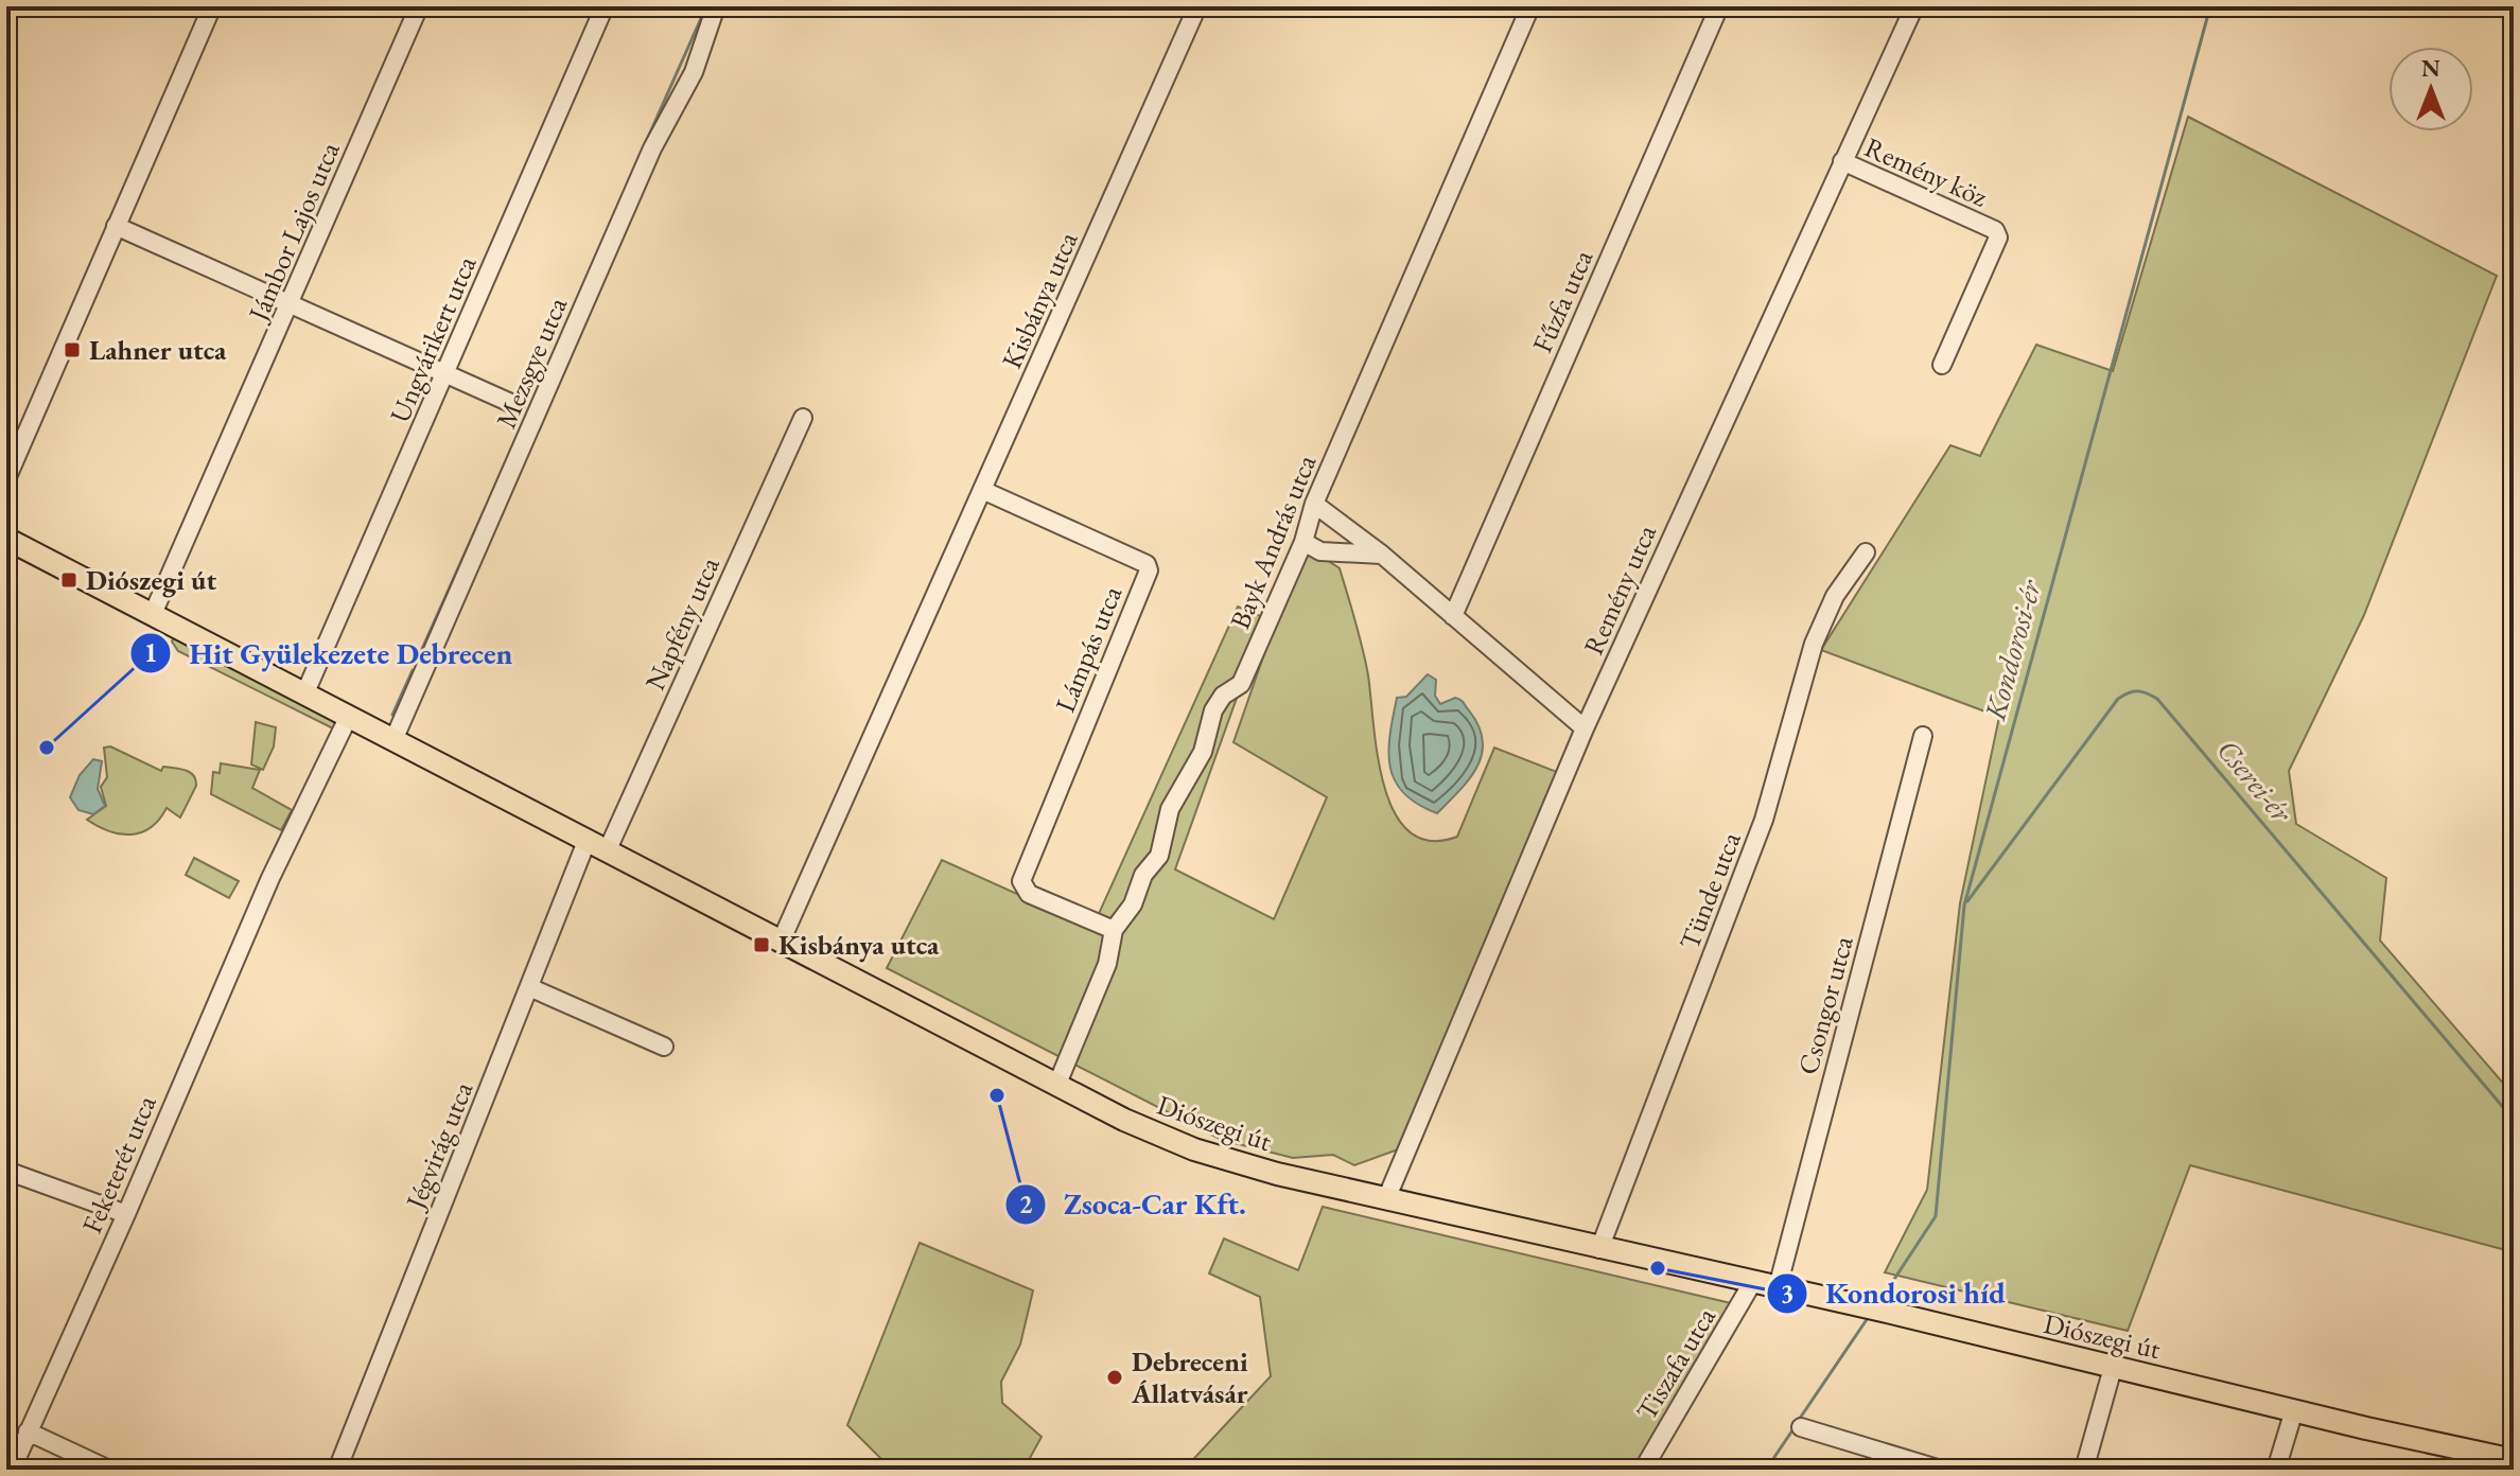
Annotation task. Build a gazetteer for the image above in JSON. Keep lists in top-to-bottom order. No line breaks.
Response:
{"streets":{"main road":["Diószegi út"],"street":["Remény köz","Jámbor Lajos utca","Kisbánya utca","Fűzfa utca","Ungvárikert utca","Mezsgye utca","Bayk András utca","Remény utca","Napfény utca","Lámpás utca","Tünde utca","Csongor utca","Jégvirág utca","Feketerét utca","Tiszafa utca"]},"crossings":[["Remény köz","Remény utca"],["Jámbor Lajos utca","Diószegi út"],["Kisbánya utca","Lámpás utca"],["Kisbánya utca","Diószegi út"],["Ungvárikert utca","Diószegi út"],["Mezsgye utca","Diószegi út"],["Bayk András utca","Lámpás utca"],["Bayk András utca","Diószegi út"],["Remény utca","Diószegi út"],["Napfény utca","Diószegi út"],["Tünde utca","Diószegi út"],["Csongor utca","Diószegi út"],["Diószegi út","Jégvirág utca"],["Diószegi út","Feketerét utca"],["Diószegi út","Tiszafa utca"]],"water":["Kondorosi-ér","Cserei-ér"],"places":{"transit":["Lahner utca","Diószegi út","Kisbánya utca"],"other":["Hit Gyülekezete Debrecen","Zsoca-Car Kft.","Kondorosi híd","Debreceni Állatvásár"]},"north":"top"}
